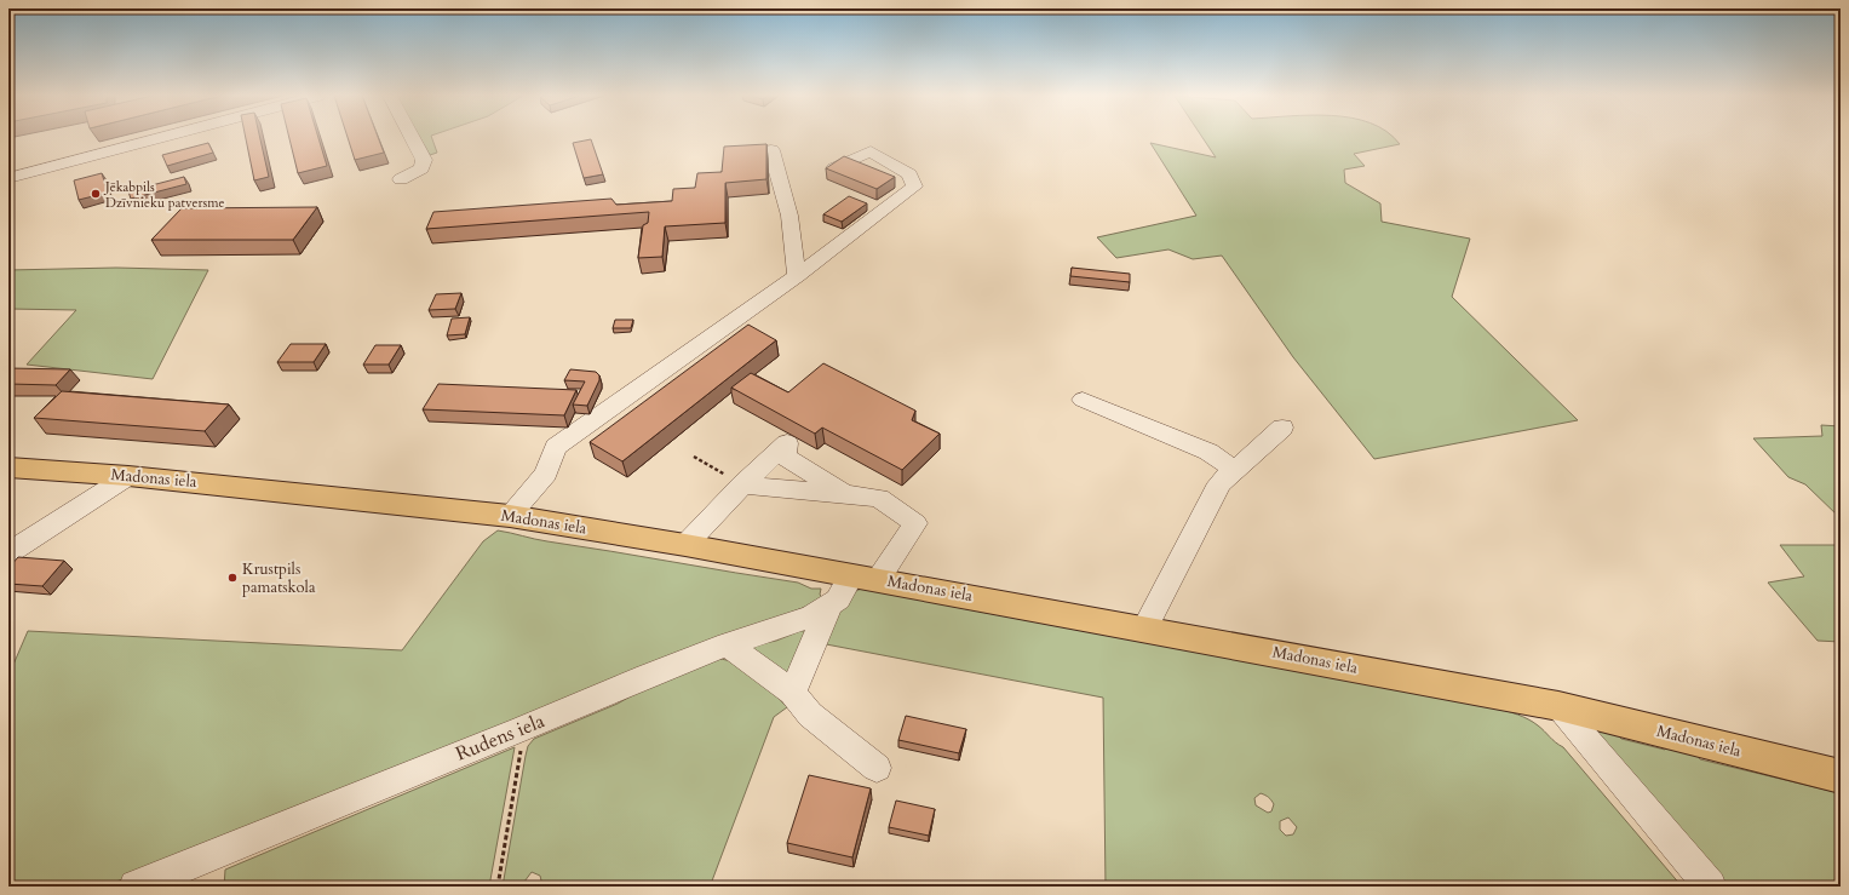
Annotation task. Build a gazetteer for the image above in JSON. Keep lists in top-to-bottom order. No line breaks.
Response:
{"streets":{"main road":["Madonas iela"],"street":["Rudens iela"]},"crossings":[["Madonas iela","Rudens iela"]],"places":["Jēkabpils Dzīvnieku patversme","Krustpils pamatskola"]}
